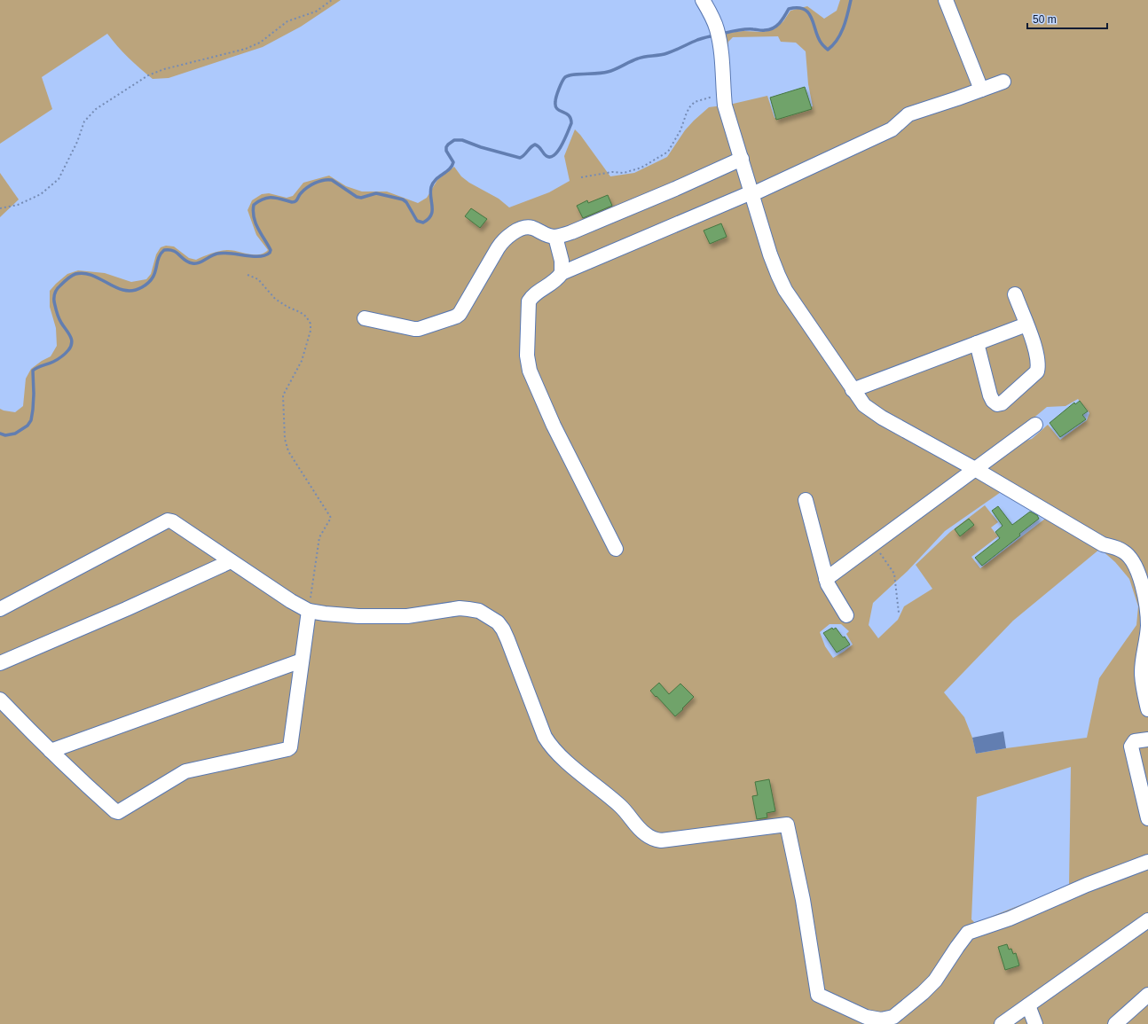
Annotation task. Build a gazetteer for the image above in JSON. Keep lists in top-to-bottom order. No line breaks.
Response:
{"scale_bar":"50 m"}
